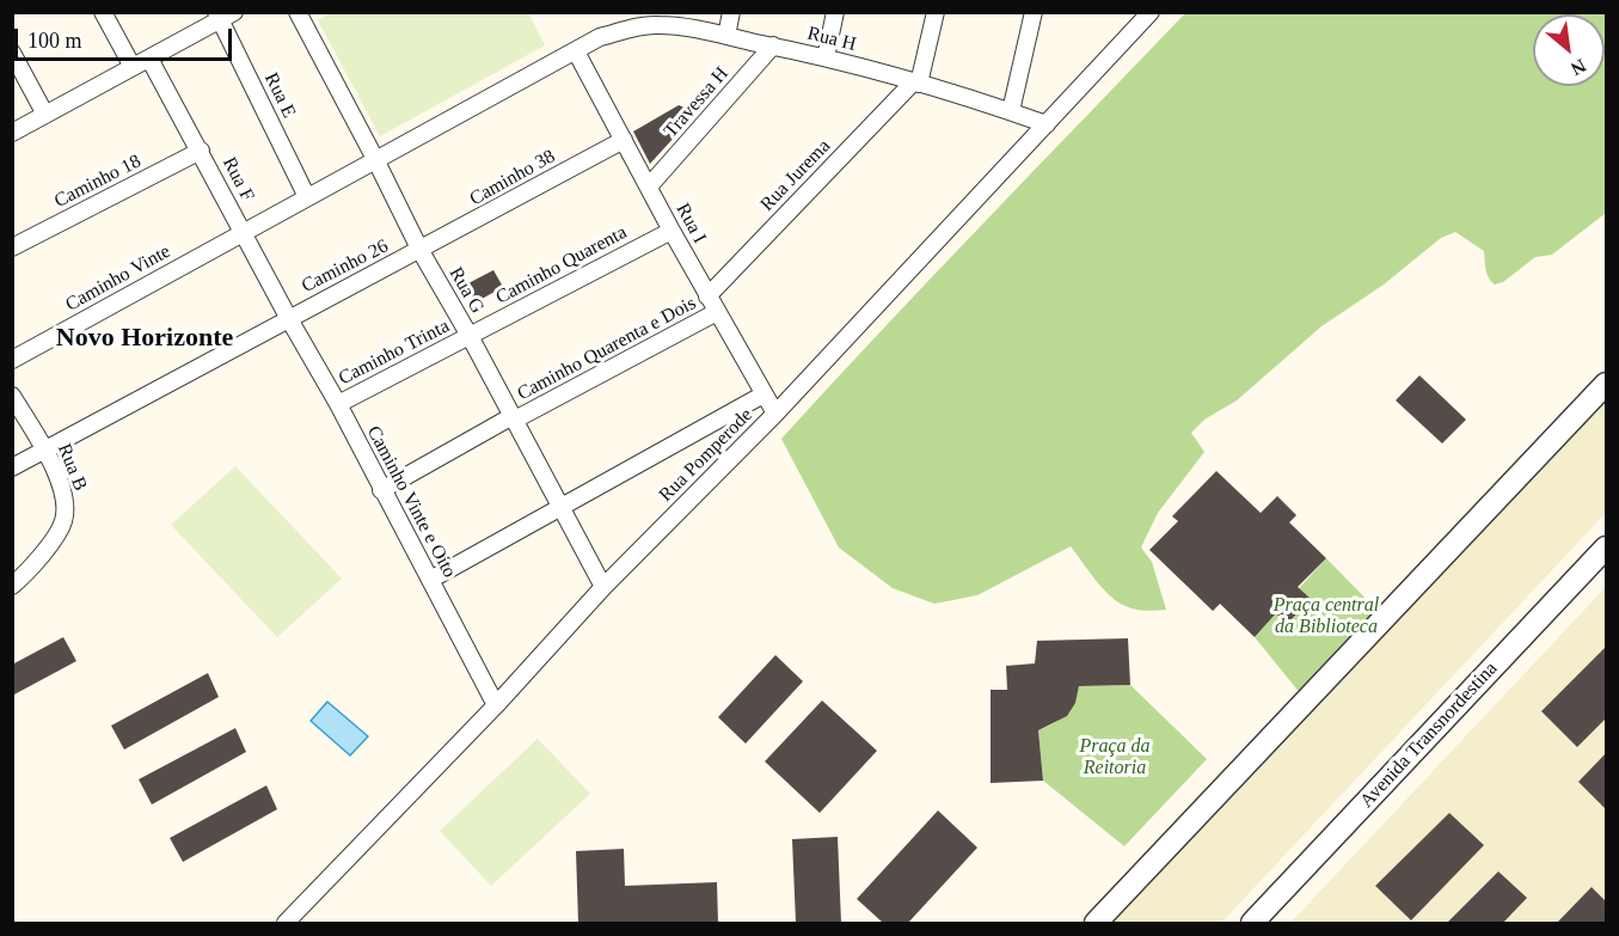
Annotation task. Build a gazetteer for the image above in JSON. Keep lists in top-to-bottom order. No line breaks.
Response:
{"streets":{"street":["Rua H","Rua E","Travessa H","Rua Jurema","Caminho 38","Rua F","Caminho 18","Rua I","Caminho Quarenta","Caminho 26","Caminho Vinte","Rua G","Caminho Quarenta e Dois","Caminho Trinta","Rua Pomperode","Rua B","Caminho Vinte e Oito","Avenida Transnordestina"]},"crossings":[["Rua H","Rua E"],["Rua H","Travessa H"],["Rua H","Rua Jurema"],["Rua H","Rua I"],["Rua H","Caminho Vinte"],["Rua H","Rua G"],["Rua H","Rua Pomperode"],["Rua E","Caminho Vinte"],["Travessa H","Rua I"],["Rua Jurema","Rua I"],["Caminho 38","Rua I"],["Caminho 38","Caminho 26"],["Caminho 38","Rua G"],["Rua F","Caminho 18"],["Rua F","Caminho 26"],["Rua F","Caminho Vinte"],["Rua F","Caminho Vinte e Oito"],["Rua I","Caminho Quarenta"],["Rua I","Caminho Quarenta e Dois"],["Rua I","Rua Pomperode"],["Caminho Quarenta","Rua G"],["Caminho Quarenta","Caminho Trinta"],["Caminho 26","Rua G"],["Caminho 26","Rua B"],["Caminho 26","Caminho Vinte e Oito"],["Rua G","Caminho Quarenta e Dois"],["Rua G","Caminho Trinta"],["Rua G","Rua Pomperode"],["Caminho Quarenta e Dois","Caminho Vinte e Oito"],["Caminho Trinta","Caminho Vinte e Oito"],["Rua Pomperode","Caminho Vinte e Oito"]],"districts":["Novo Horizonte"],"parks":["Praça central da Biblioteca","Praça da Reitoria"],"scale_bar":"100 m","north":"bottom right"}
